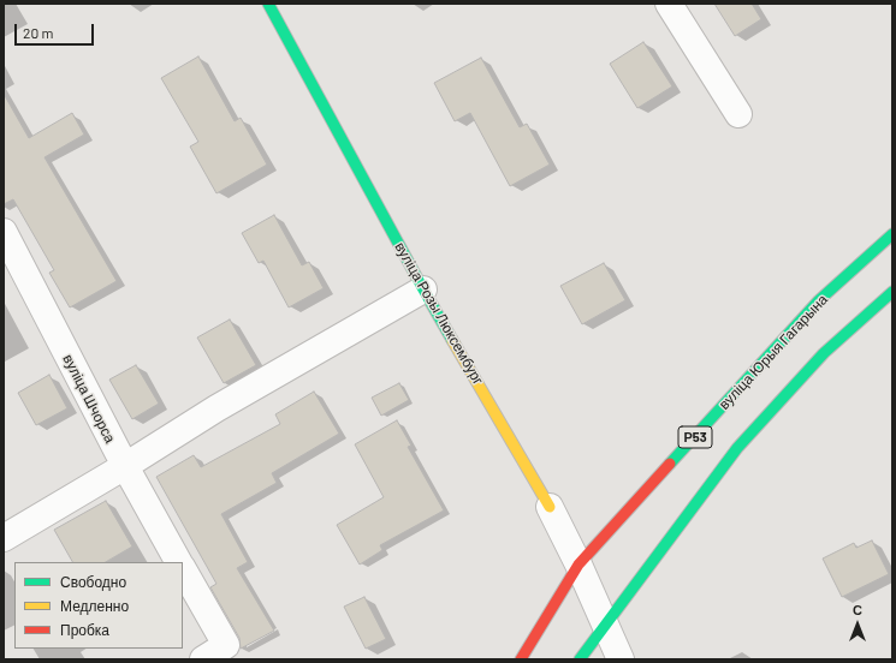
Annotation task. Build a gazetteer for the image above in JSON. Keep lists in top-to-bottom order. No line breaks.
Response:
{"streets":{"main road":["вуліца Розы Люксембург","вуліца Юрыя Гагарына","Р53"],"street":["вуліца Шчорса"]},"crossings":[["вуліца Розы Люксембург","вуліца Юрыя Гагарына"],["вуліца Розы Люксембург","Р53"]],"legend":["Свободно","Медленно","Пробка"],"scale_bar":"20 m","north":"top"}
